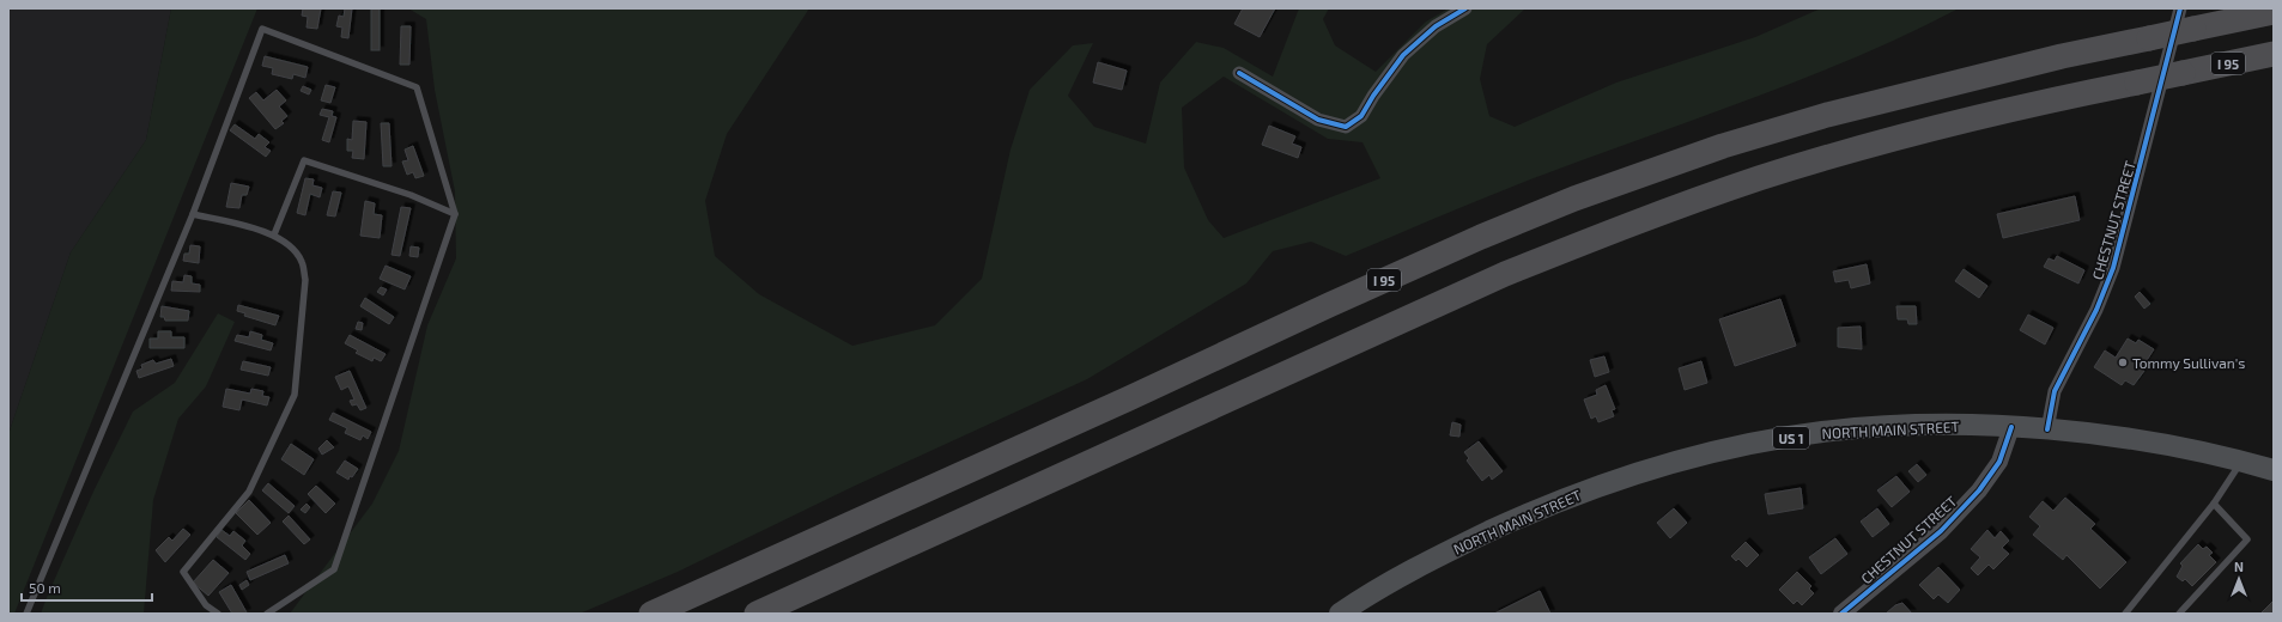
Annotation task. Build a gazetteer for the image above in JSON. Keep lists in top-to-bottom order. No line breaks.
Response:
{"streets":{"highway":["I 95"],"main road":["NORTH MAIN STREET","US 1"],"street":["CHESTNUT STREET"]},"crossings":[["CHESTNUT STREET","NORTH MAIN STREET"]],"places":["Tommy Sullivan's"],"scale_bar":"50 m","north":"top"}
